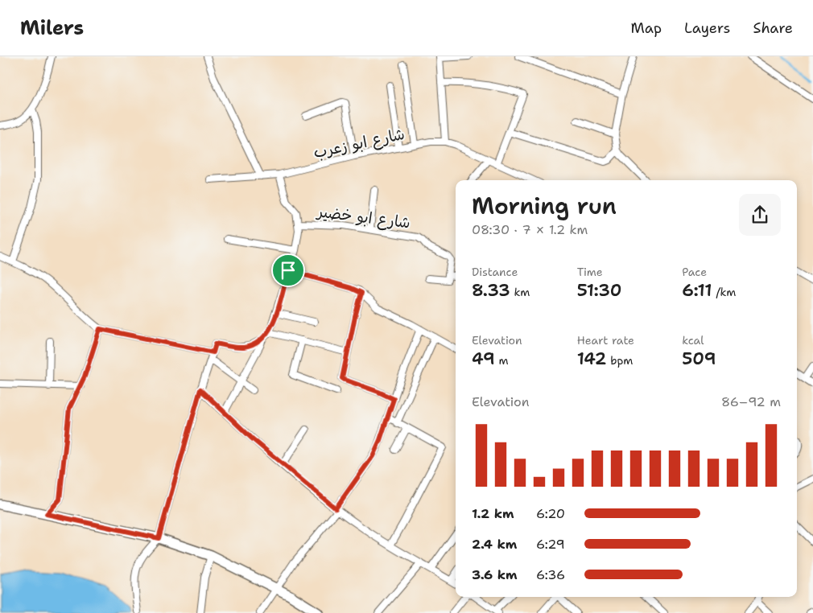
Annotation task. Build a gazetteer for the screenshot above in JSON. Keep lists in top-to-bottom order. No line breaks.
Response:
{"streets":{"street":["شارع ابو زعرب","شارع ابو خضير"]},"page":{"header":"Milers","nav":["Map","Layers","Share"],"heading":["Morning run","08:30 · 7 × 1.2 km"],"stats":[["Distance","8.33 km"],["Time","51:30"],["Pace","6:11 /km"],["Elevation","49 m"],["Heart rate","142 bpm"],["kcal","509"]],"chart":["Elevation","86–92 m"],"list":[{"name":"1.2 km","note":"6:20"},{"name":"2.4 km","note":"6:29"},{"name":"3.6 km","note":"6:36"}]}}
